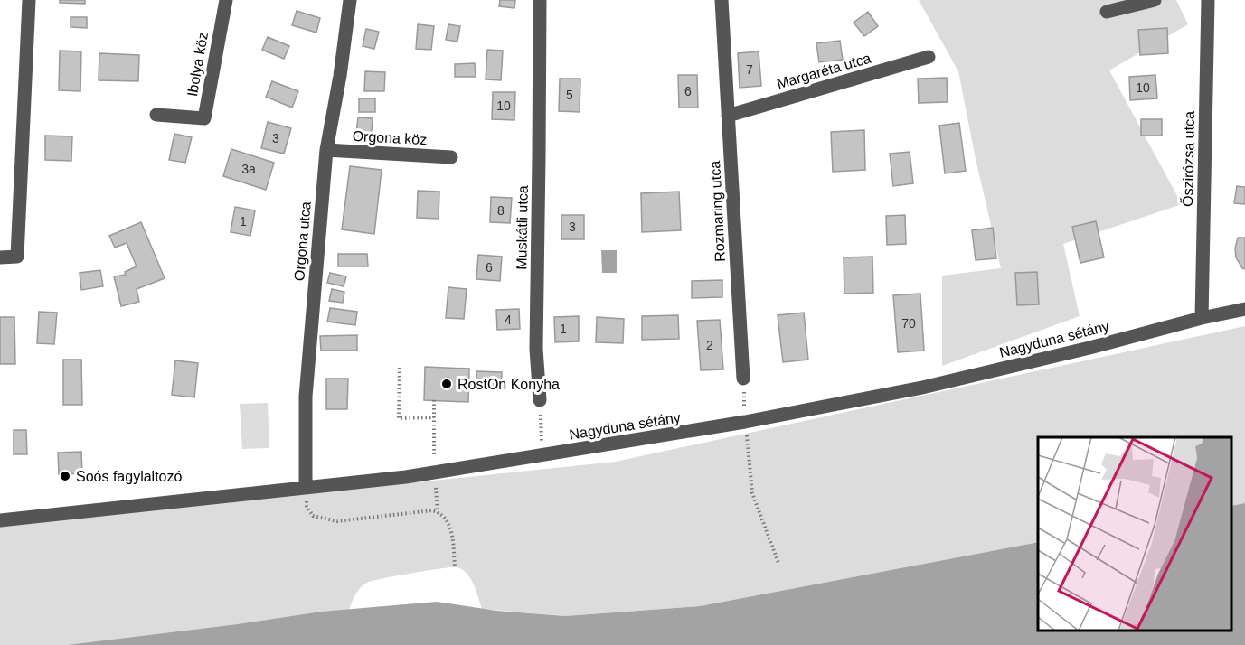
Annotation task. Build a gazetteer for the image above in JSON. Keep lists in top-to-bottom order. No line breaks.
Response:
{"streets":{"street":["Ibolya köz","Margaréta utca","Orgona köz","Őszirózsa utca","Rozmaring utca","Muskátli utca","Orgona utca","Nagyduna sétány"]},"crossings":[["Margaréta utca","Rozmaring utca"],["Orgona köz","Orgona utca"],["Őszirózsa utca","Nagyduna sétány"],["Orgona utca","Nagyduna sétány"]],"places":["RostOn Konyha","Soós fagylaltozó"],"house_numbers":["7","10","6","5","10","3","3a","8","1","3","6","4","70","1","2"]}
